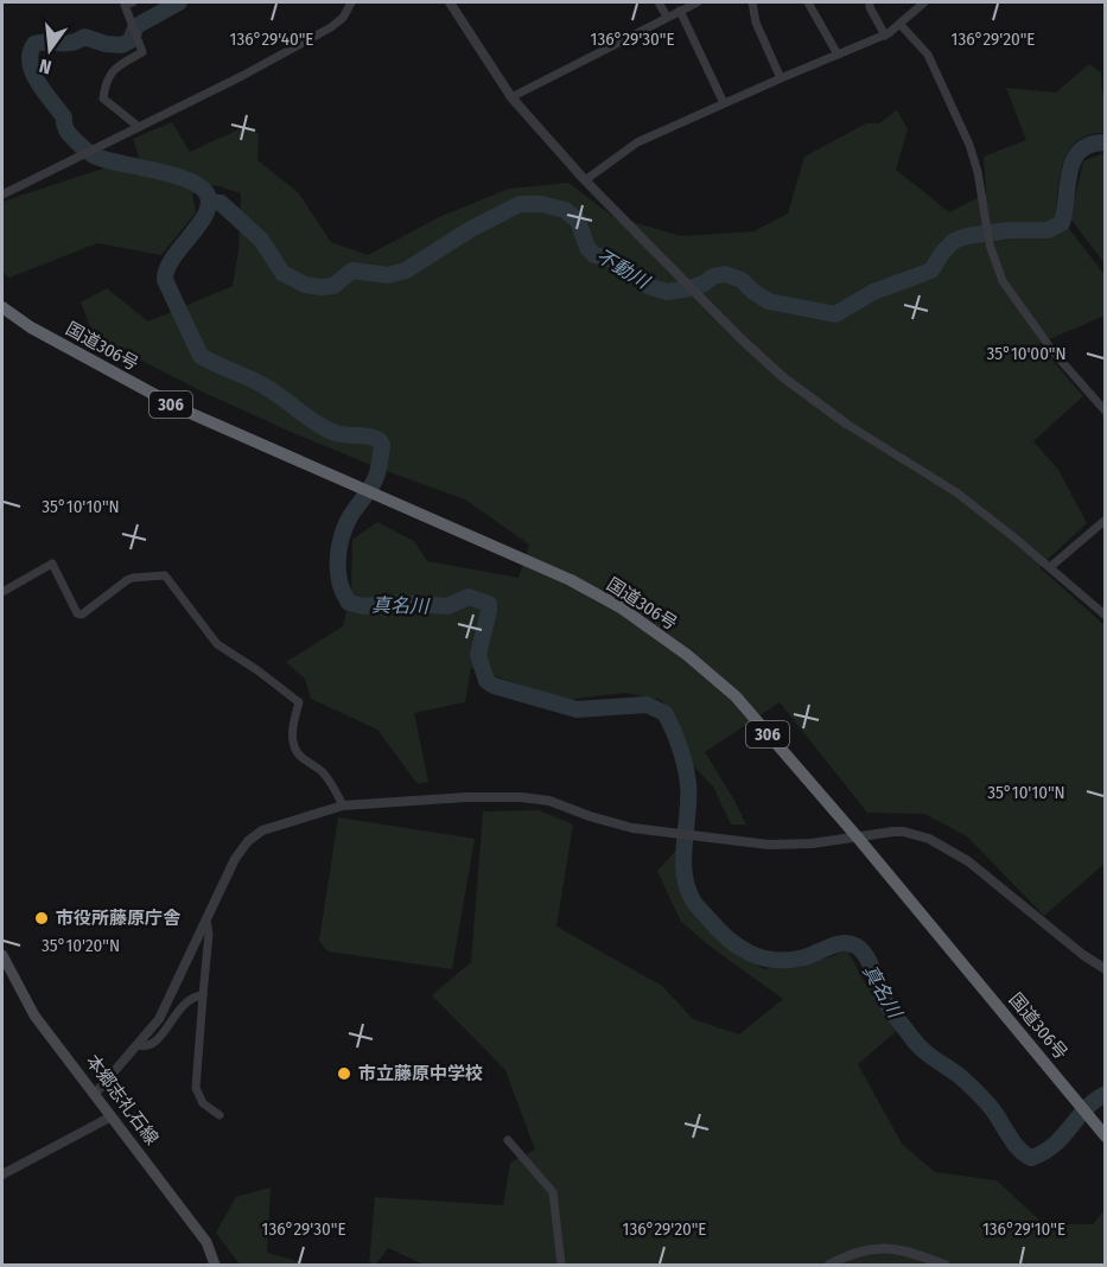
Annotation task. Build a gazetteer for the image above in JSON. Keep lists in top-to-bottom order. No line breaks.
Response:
{"streets":{"highway":["国道306号","306"],"main road":["本郷志礼石線"]},"water":["不動川","真名川"],"places":["市役所藤原庁舎","市立藤原中学校"],"north":"bottom","coordinates":["136°29'40\"E","136°29'30\"E","136°29'20\"E","35°10'00\"N","35°10'10\"N","35°10'20\"N","136°29'10\"E"]}
